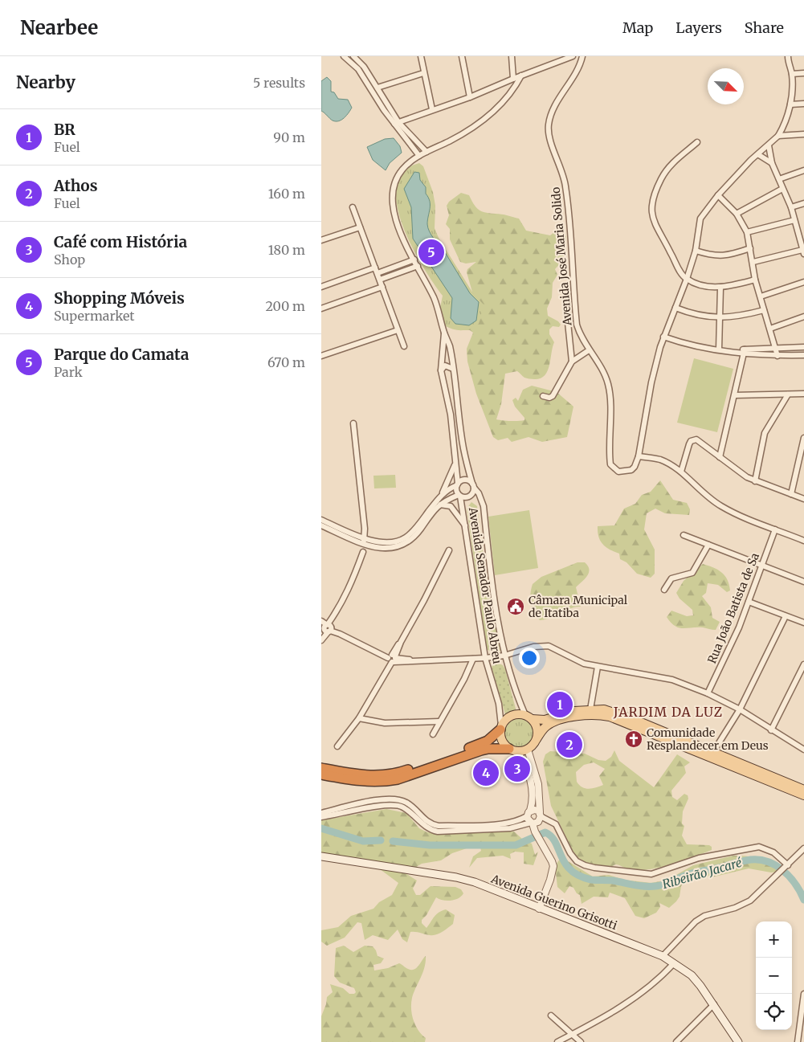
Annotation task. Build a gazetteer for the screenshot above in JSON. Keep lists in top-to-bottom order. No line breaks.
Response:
{"streets":{"main road":["Avenida Guerino Grisotti"],"street":["Avenida José Maria Solido","Avenida Senador Paulo Abreu","Rua João Batista de Sa"]},"districts":["JARDIM DA LUZ"],"water":["Ribeirão Jacaré"],"places":{"public building":["Câmara Municipal de Itatiba"],"church":["Comunidade Resplandecer em Deus"]},"north":"bottom right","page":{"header":"Nearbee","nav":["Map","Layers","Share"],"heading":["Nearby","5 results"],"list":[{"mark":"1","name":"BR","note":"Fuel","value":"90 m"},{"mark":"2","name":"Athos","note":"Fuel","value":"160 m"},{"mark":"3","name":"Café com História","note":"Shop","value":"180 m"},{"mark":"4","name":"Shopping Móveis","note":"Supermarket","value":"200 m"},{"mark":"5","name":"Parque do Camata","note":"Park","value":"670 m"}],"pins":["5","1","2","3","4"],"map_buttons":["+","−"]}}
